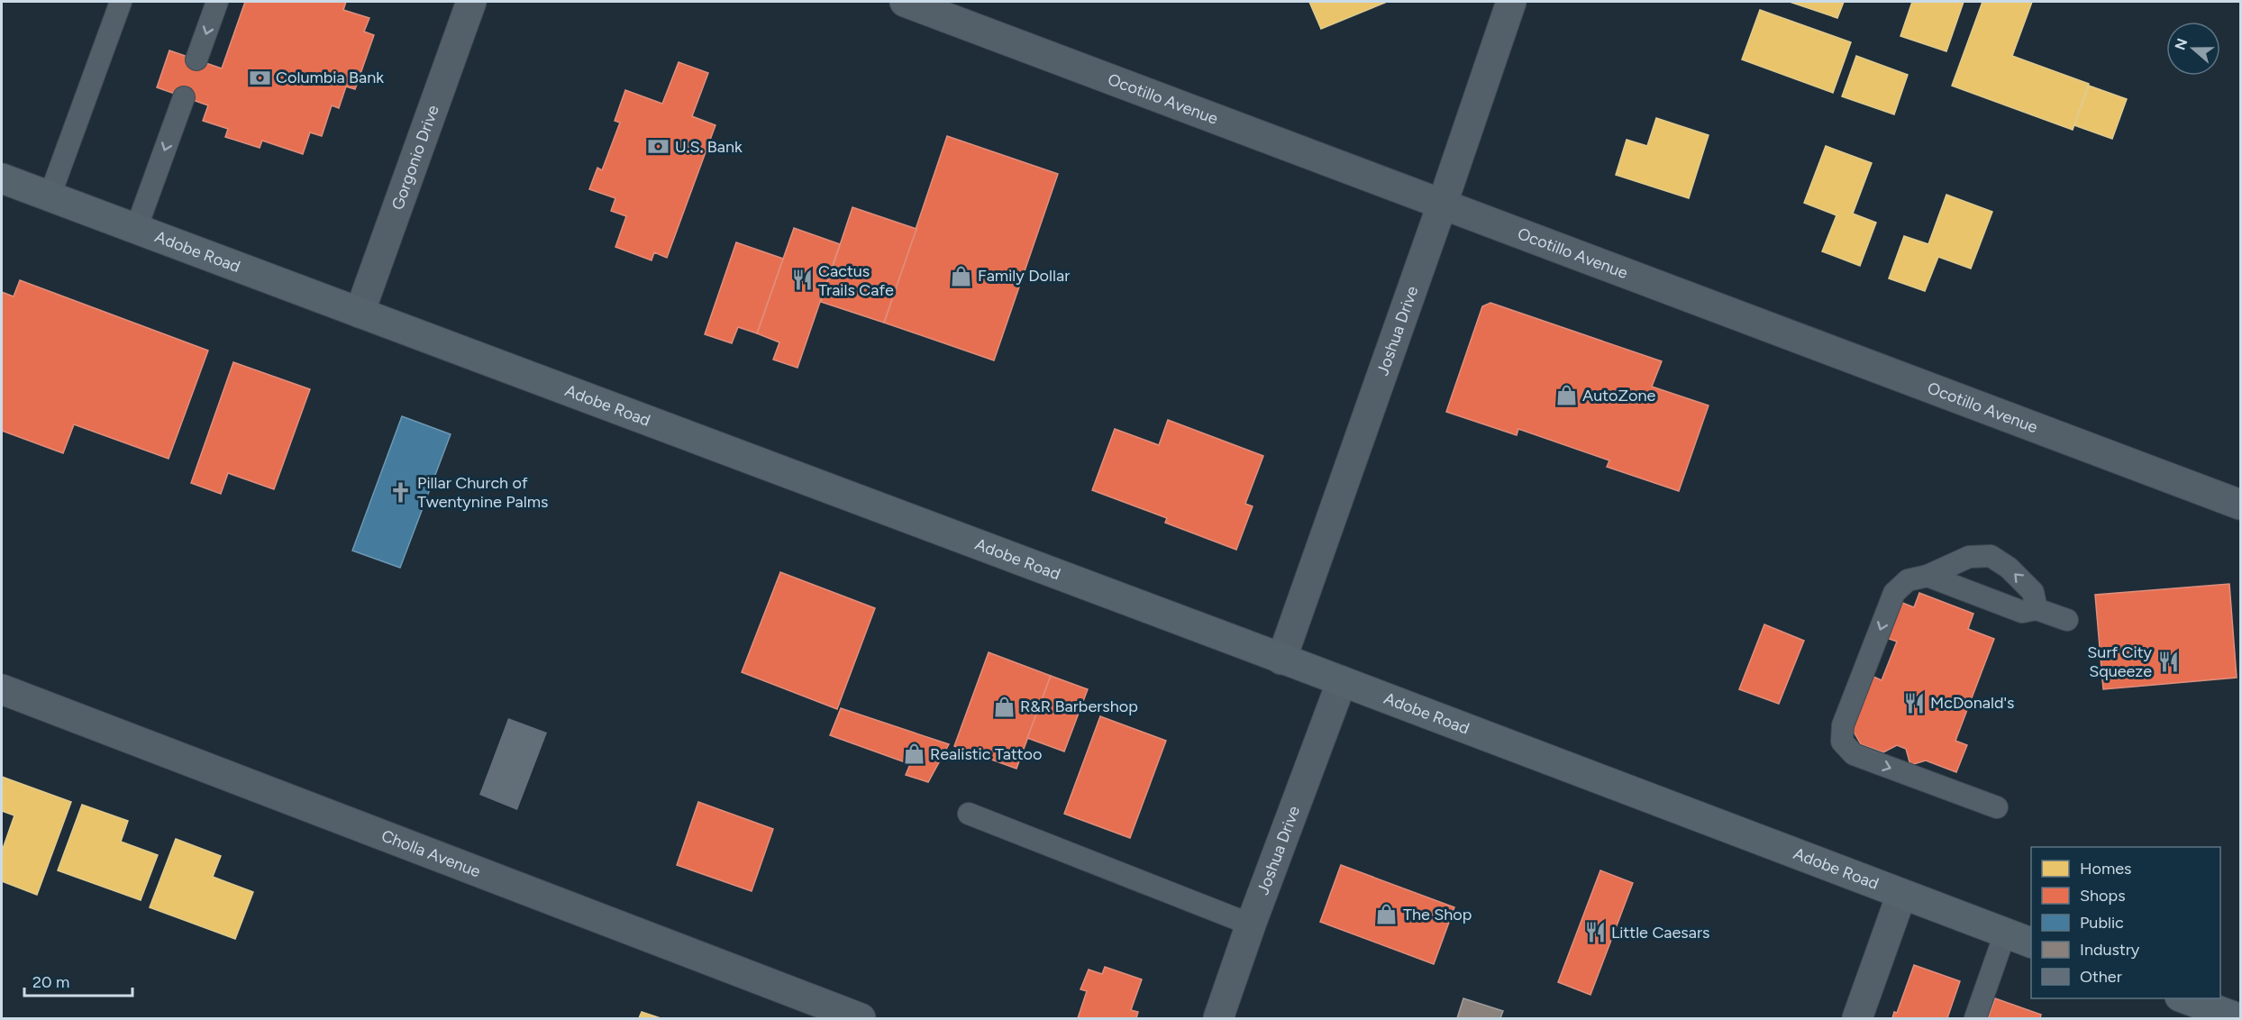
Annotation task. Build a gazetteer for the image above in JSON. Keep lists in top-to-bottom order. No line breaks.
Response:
{"streets":{"main road":["Adobe Road"],"street":["Ocotillo Avenue","Gorgonio Drive","Joshua Drive","Cholla Avenue"]},"crossings":[["Ocotillo Avenue","Joshua Drive"],["Gorgonio Drive","Adobe Road"],["Adobe Road","Joshua Drive"]],"places":{"bank":["Columbia Bank","U.S. Bank"],"shop":["Family Dollar","AutoZone","R&R Barbershop","Realistic Tattoo","The Shop"],"restaurant":["Cactus Trails Cafe","Surf City Squeeze","McDonald's","Little Caesars"],"church":["Pillar Church of Twentynine Palms"]},"legend":["Homes","Shops","Public","Industry","Other"],"scale_bar":"20 m","north":"left"}
